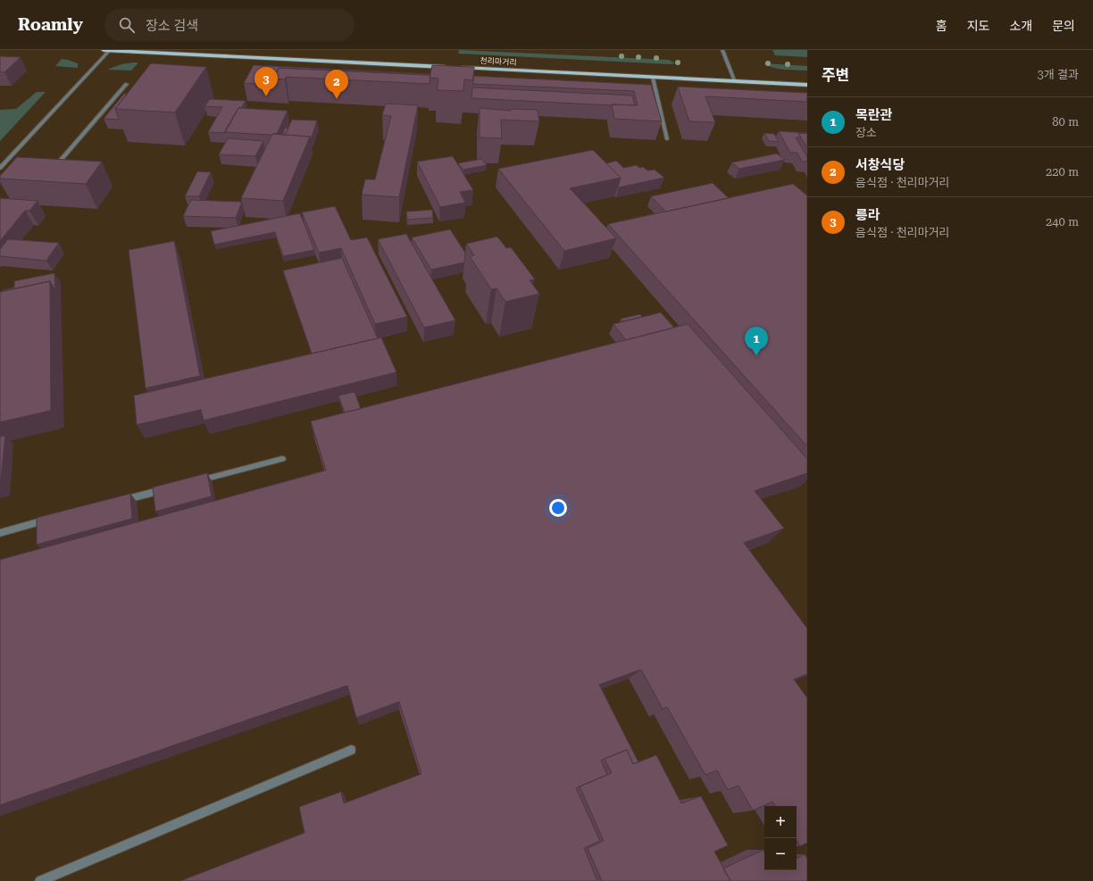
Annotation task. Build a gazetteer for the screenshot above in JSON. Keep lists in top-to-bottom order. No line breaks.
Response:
{"streets":{"main road":["천리마거리"]},"page":{"header":"Roamly","search":"장소 검색","nav":["홈","지도","소개","문의"],"heading":["주변","3개 결과"],"pins":["3","2","1"],"list":[{"mark":"1","name":"목란관","note":"장소","value":"80 m"},{"mark":"2","name":"서창식당","note":"음식점 · 천리마거리","value":"220 m"},{"mark":"3","name":"릉라","note":"음식점 · 천리마거리","value":"240 m"}],"map_buttons":["+","−"]}}
